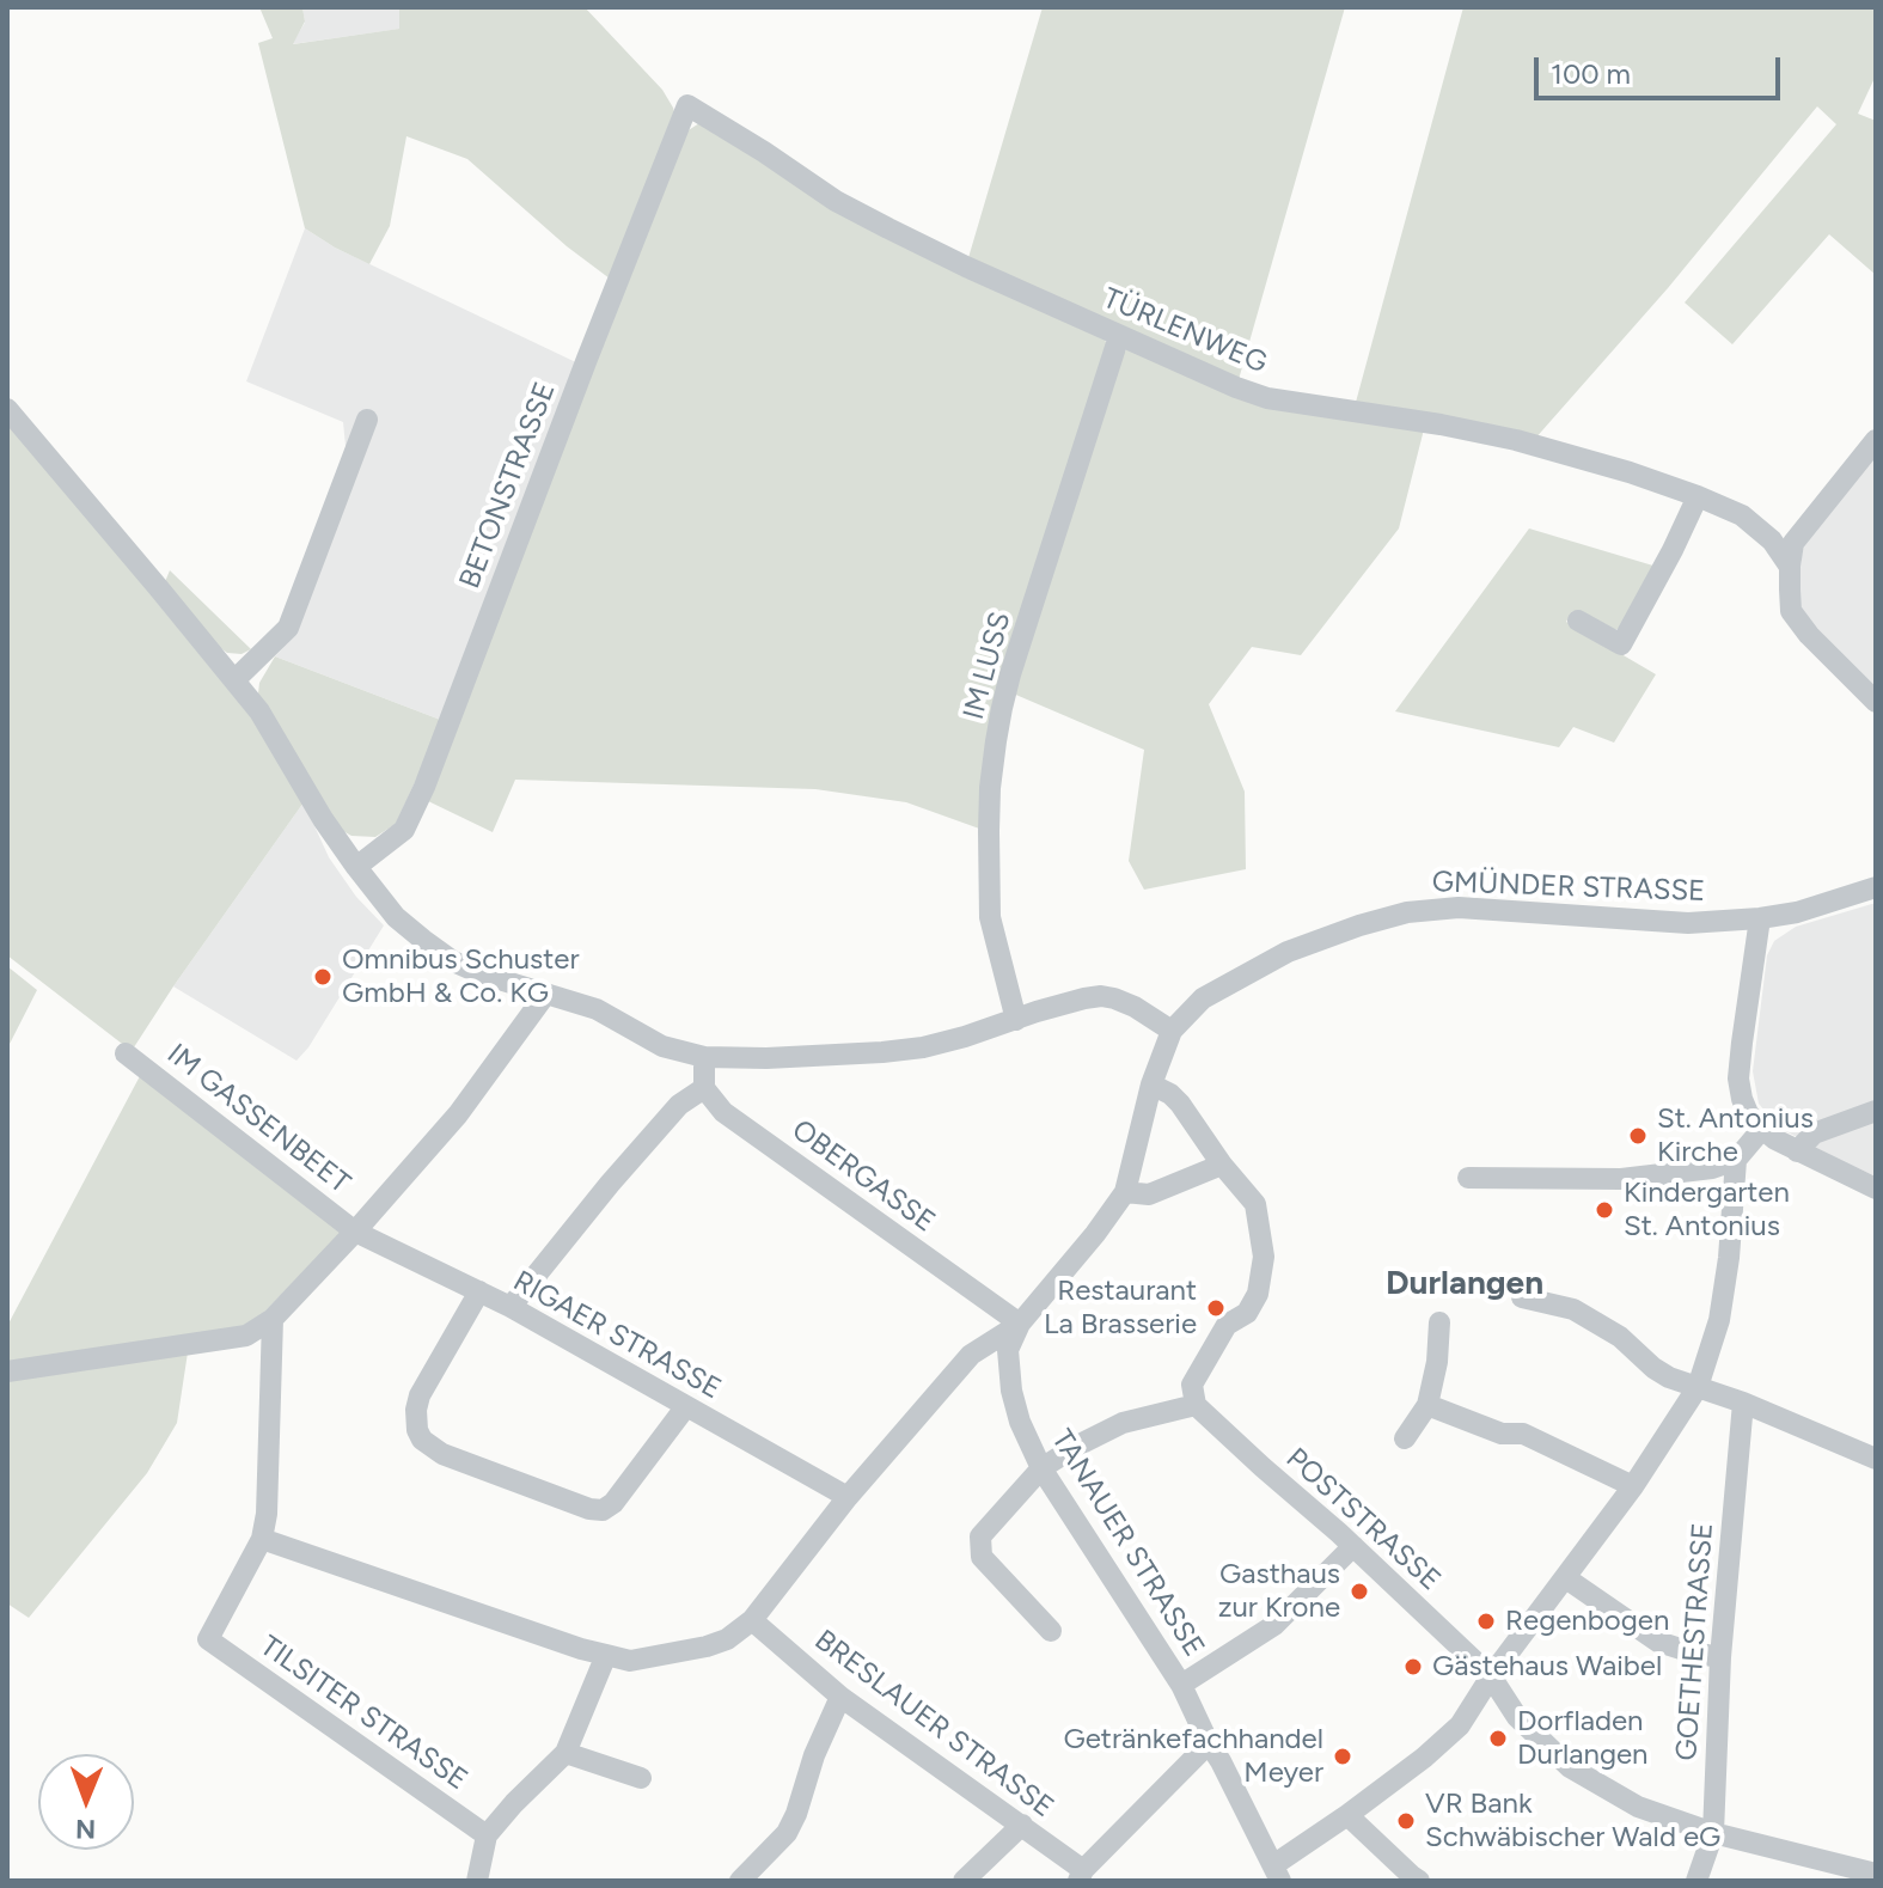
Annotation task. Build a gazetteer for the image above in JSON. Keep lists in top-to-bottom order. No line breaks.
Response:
{"streets":{"street":["TÜRLENWEG","BETONSTRASSE","IM LUSS","GMÜNDER STRASSE","IM GASSENBEET","OBERGASSE","RIGAER STRASSE","POSTSTRASSE","TANAUER STRASSE","GOETHESTRASSE","TILSITER STRASSE","BRESLAUER STRASSE"]},"crossings":[["TÜRLENWEG","BETONSTRASSE"],["TÜRLENWEG","IM LUSS"],["GMÜNDER STRASSE","TANAUER STRASSE"],["IM GASSENBEET","RIGAER STRASSE"],["OBERGASSE","TANAUER STRASSE"],["POSTSTRASSE","GOETHESTRASSE"]],"districts":["Durlangen"],"places":["Omnibus Schuster GmbH & Co. KG","St. Antonius Kirche","Kindergarten St. Antonius","Restaurant La Brasserie","Gasthaus zur Krone","Regenbogen","Gästehaus Waibel","Dorfladen Durlangen","Getränkefachhandel Meyer","VR Bank Schwäbischer Wald eG"],"scale_bar":"100 m","north":"bottom"}
